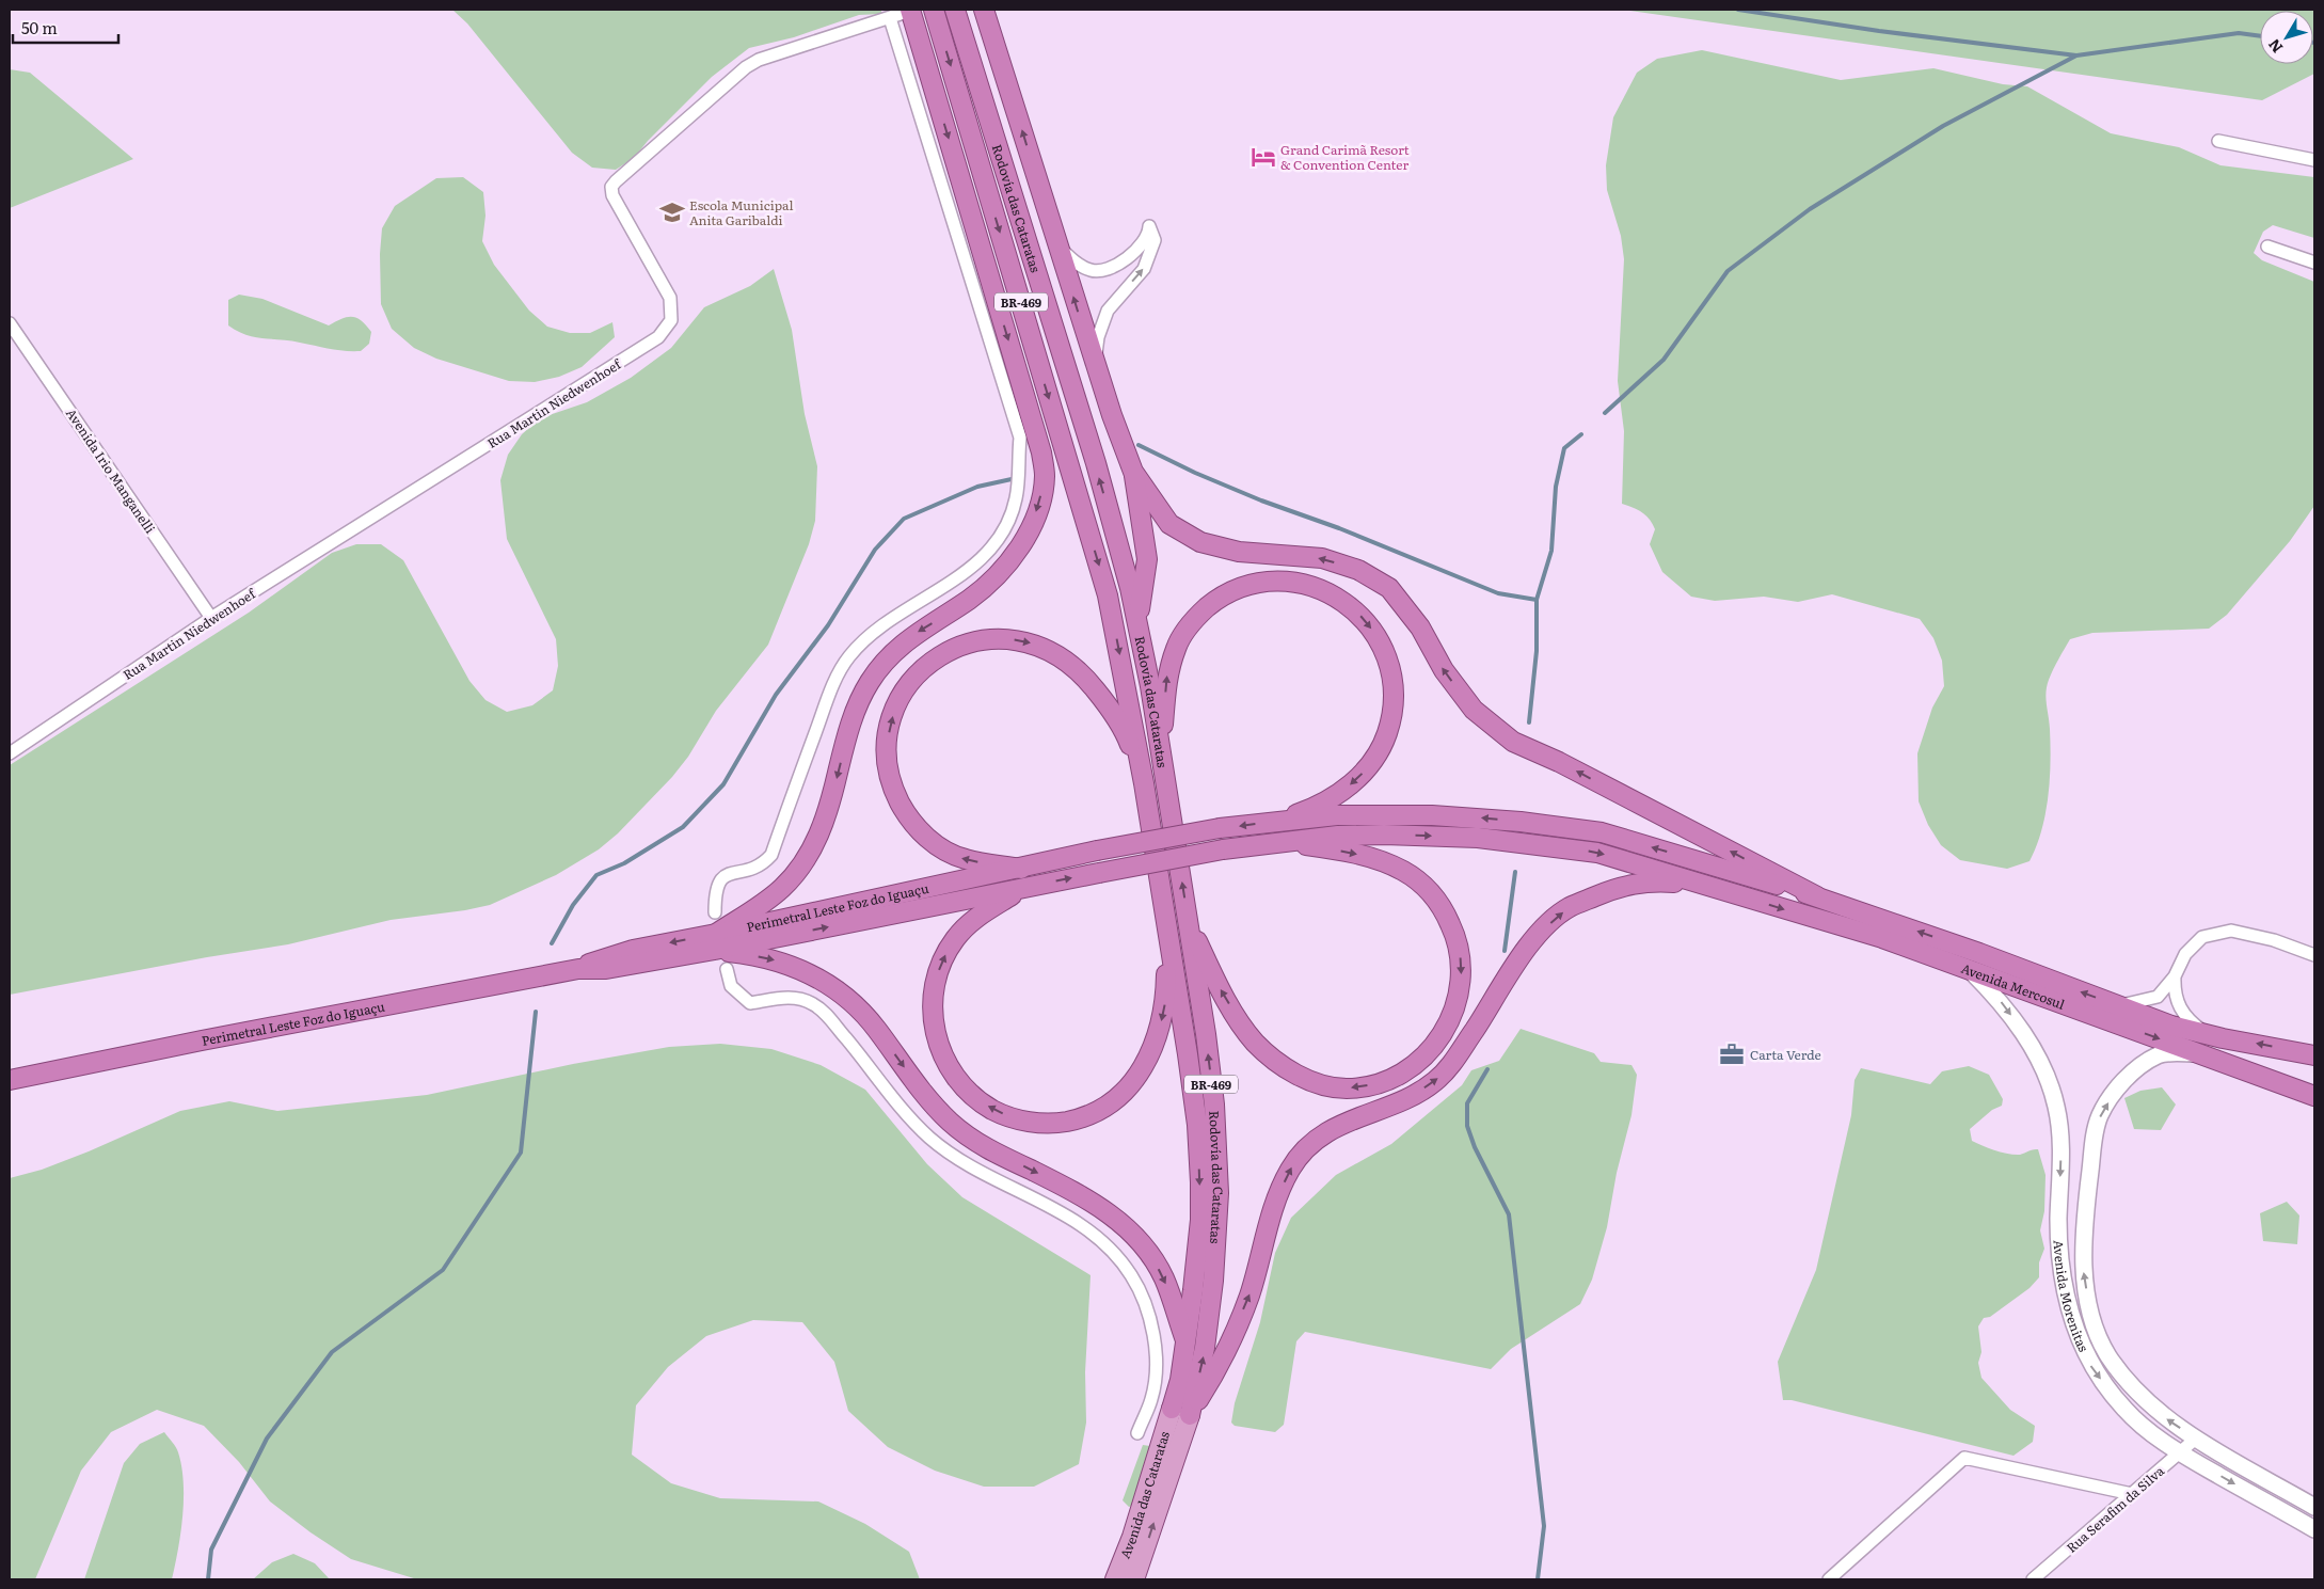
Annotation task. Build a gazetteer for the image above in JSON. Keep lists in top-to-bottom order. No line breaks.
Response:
{"streets":{"highway":["Rodovía das Cataratas","BR-469","Perimetral Leste Foz do Iguaçu","Avenida Mercosul"],"main road":["Avenida Morenitas","Avenida das Cataratas"],"street":["Rua Martin Niedwenhoef","Avenida Irio Manganelli","Rua Serafim da Silva"]},"crossings":[["Rodovía das Cataratas","Avenida das Cataratas"],["Rua Martin Niedwenhoef","Avenida Irio Manganelli"],["Perimetral Leste Foz do Iguaçu","Avenida Mercosul"],["Avenida Mercosul","Avenida Morenitas"],["Avenida Morenitas","Rua Serafim da Silva"]],"places":{"hotel":["Grand Carimã Resort & Convention Center"],"school or university":["Escola Municipal Anita Garibaldi"],"office":["Carta Verde"]},"scale_bar":"50 m","north":"bottom left"}
